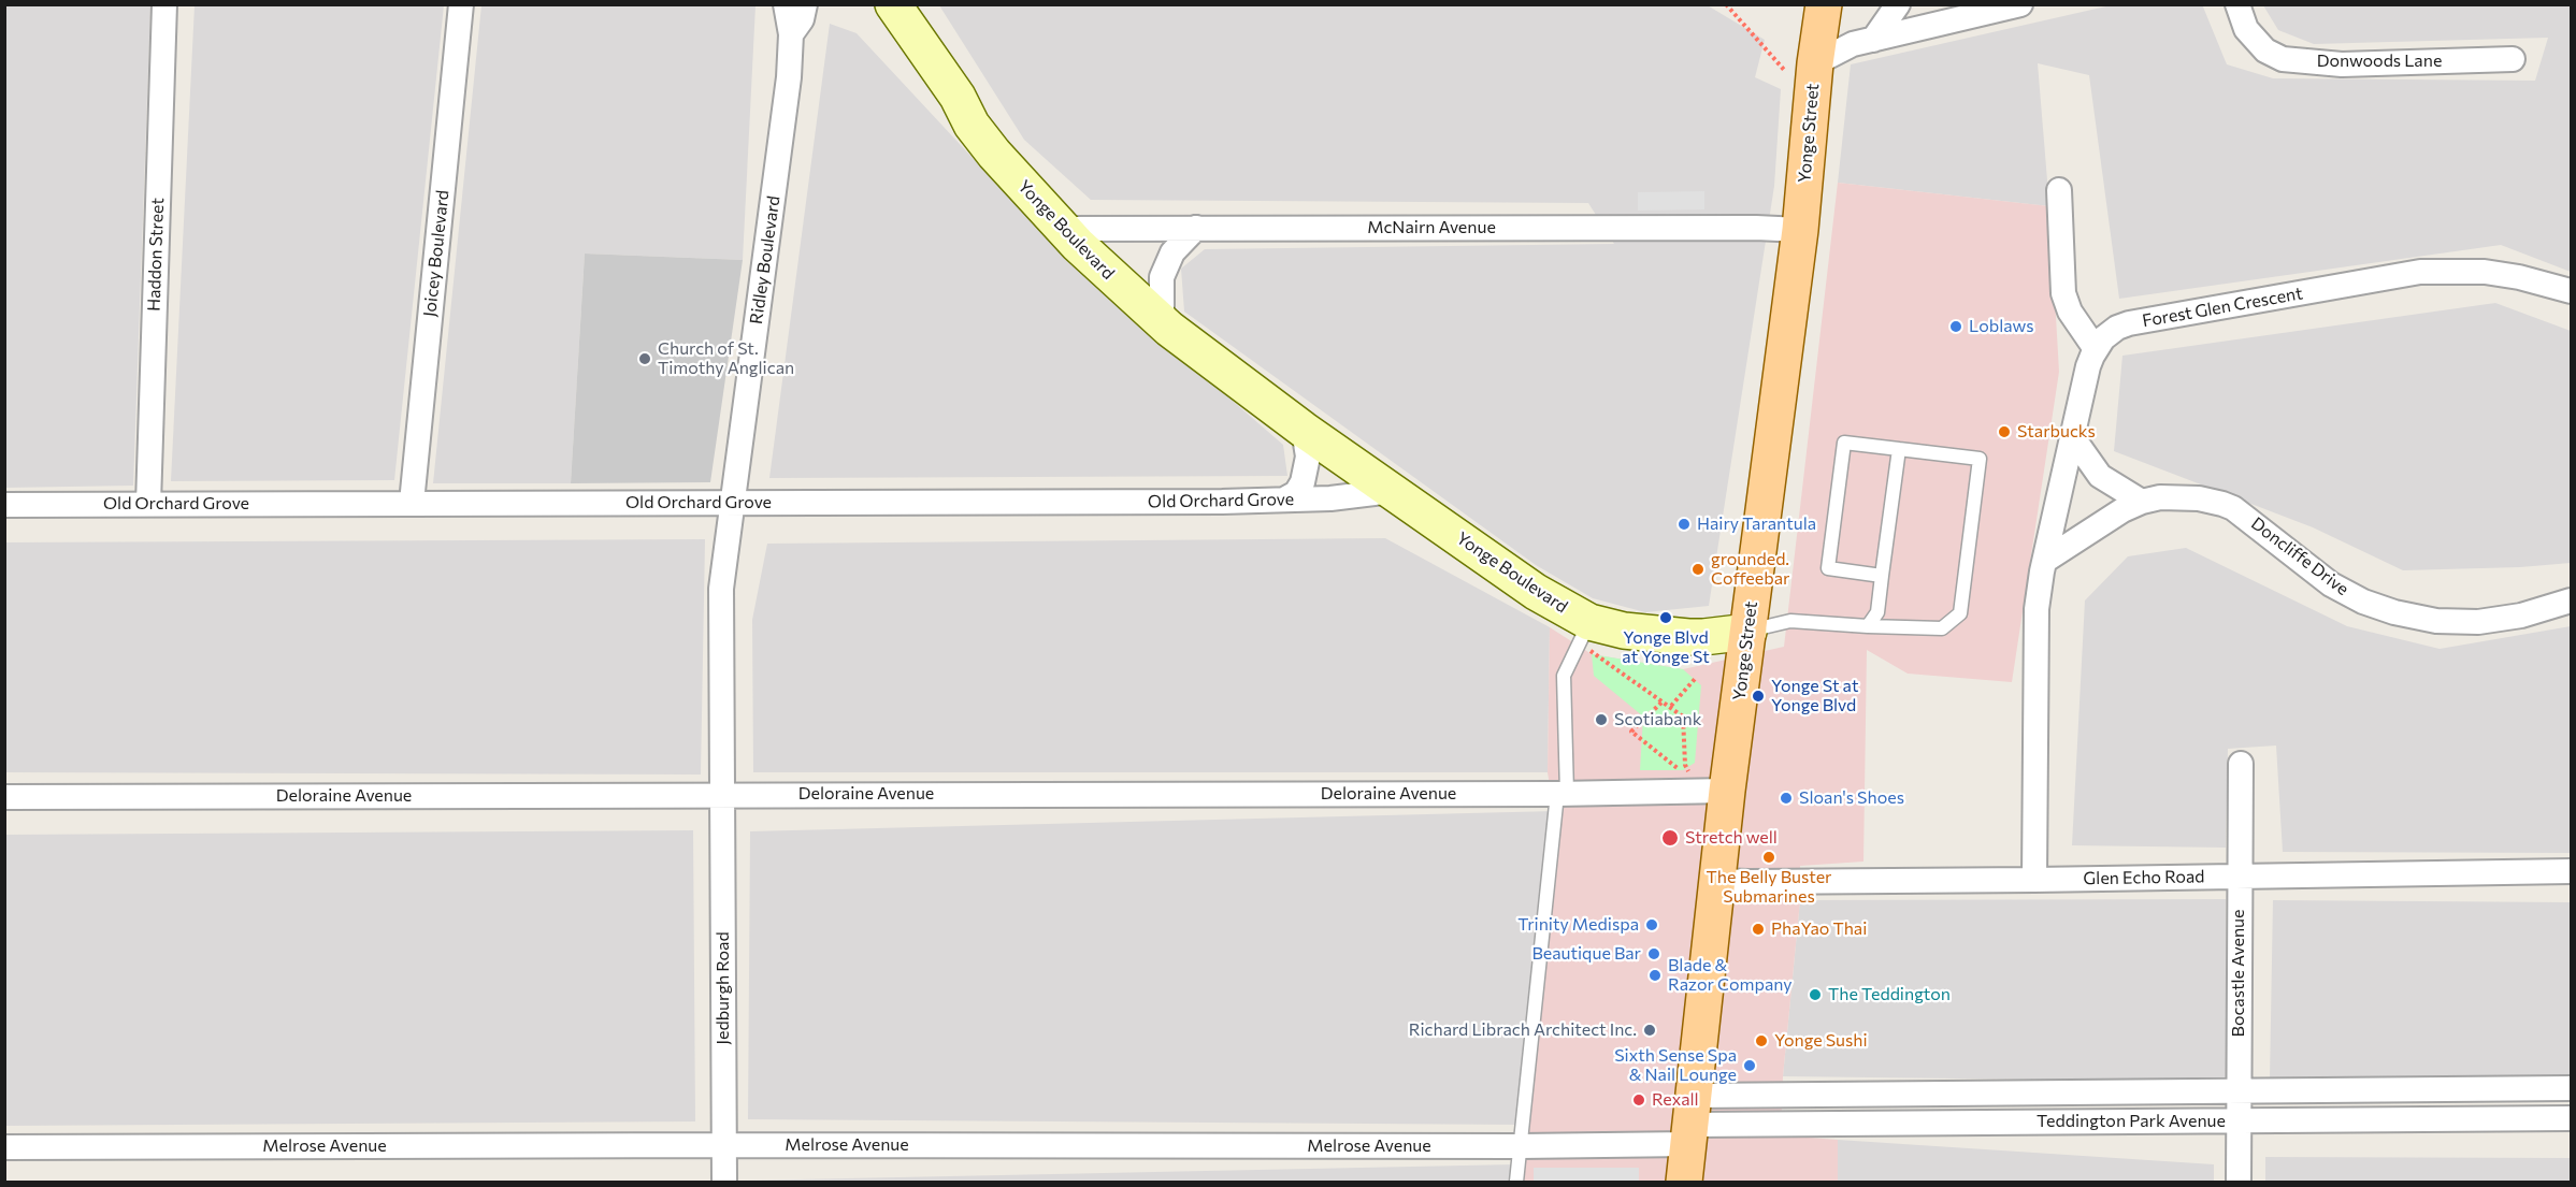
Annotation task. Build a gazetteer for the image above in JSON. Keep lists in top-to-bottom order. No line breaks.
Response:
{"streets":{"main road":["Yonge Street"],"street":["Donwoods Lane","McNairn Avenue","Yonge Boulevard","Joicey Boulevard","Haddon Street","Ridley Boulevard","Forest Glen Crescent","Old Orchard Grove","Doncliffe Drive","Deloraine Avenue","Glen Echo Road","Bocastle Avenue","Jedburgh Road","Teddington Park Avenue","Melrose Avenue"]},"crossings":[["Yonge Street","McNairn Avenue"],["Yonge Street","Yonge Boulevard"],["Yonge Street","Deloraine Avenue"],["Yonge Street","Glen Echo Road"],["Yonge Street","Teddington Park Avenue"],["Yonge Street","Melrose Avenue"],["McNairn Avenue","Yonge Boulevard"],["Yonge Boulevard","Old Orchard Grove"],["Joicey Boulevard","Old Orchard Grove"],["Haddon Street","Old Orchard Grove"],["Ridley Boulevard","Old Orchard Grove"],["Ridley Boulevard","Deloraine Avenue"],["Ridley Boulevard","Jedburgh Road"],["Deloraine Avenue","Jedburgh Road"],["Glen Echo Road","Bocastle Avenue"],["Bocastle Avenue","Teddington Park Avenue"],["Jedburgh Road","Melrose Avenue"],["Teddington Park Avenue","Melrose Avenue"]],"places":["Loblaws","Church of St. Timothy Anglican","Starbucks","Hairy Tarantula","grounded. Coffeebar","Yonge Blvd at Yonge St","Yonge St at Yonge Blvd","Scotiabank","Sloan's Shoes","Stretch well","The Belly Buster Submarines","Trinity Medispa","PhaYao Thai","Beautique Bar","Blade & Razor Company","The Teddington","Richard Librach Architect Inc.","Yonge Sushi","Sixth Sense Spa & Nail Lounge","Rexall"]}
